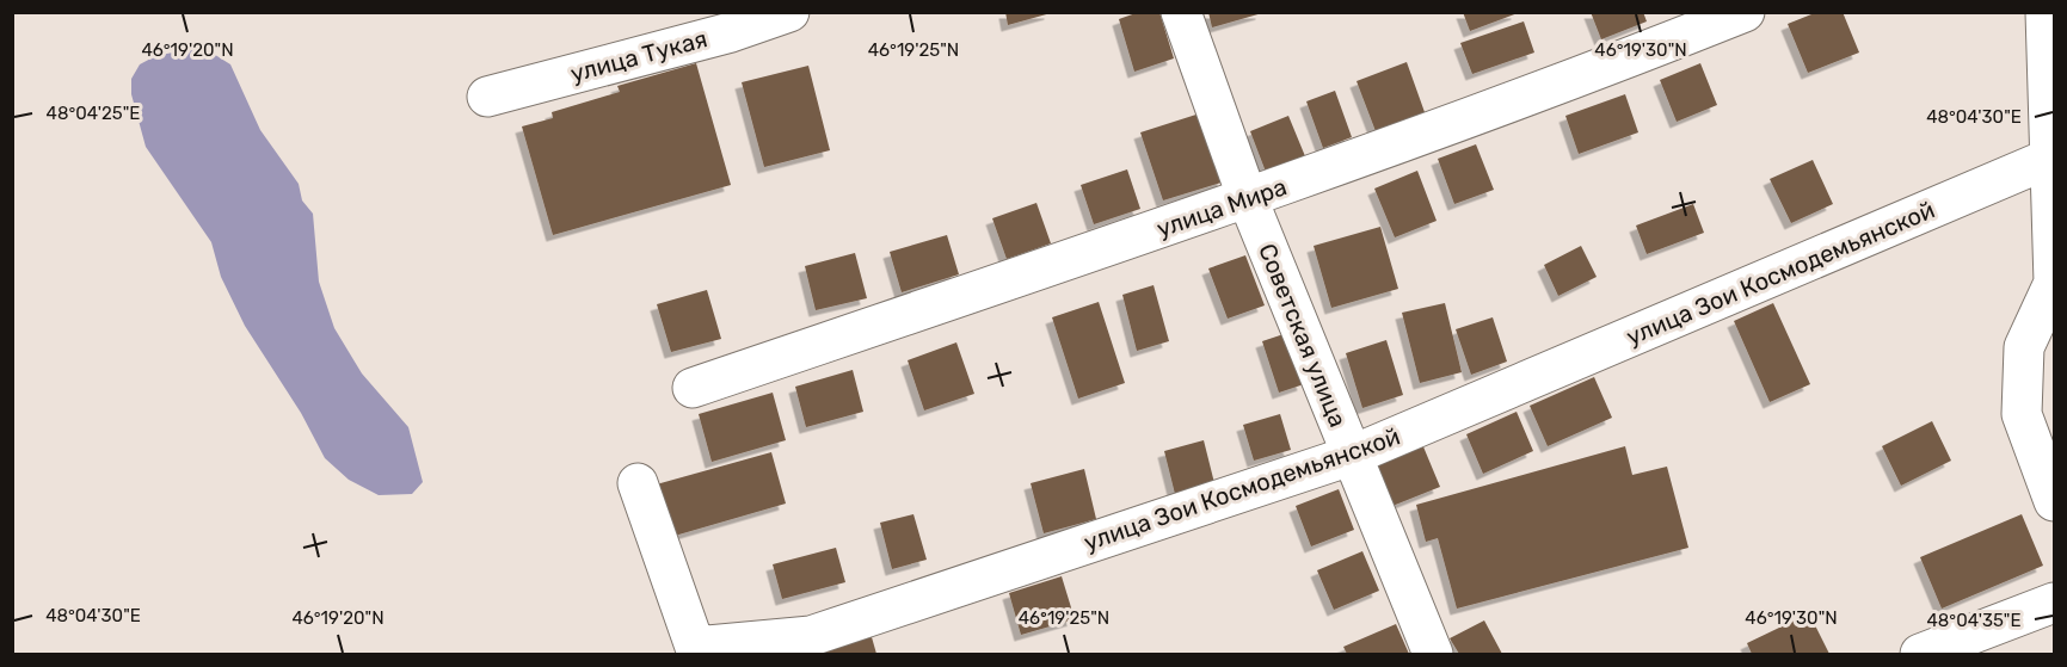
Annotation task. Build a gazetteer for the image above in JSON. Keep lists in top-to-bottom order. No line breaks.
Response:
{"streets":{"street":["улица Тукая","улица Мира","улица Зои Космодемьянской","Советская улица"]},"crossings":[["улица Мира","Советская улица"],["улица Зои Космодемьянской","Советская улица"]],"coordinates":["46°19'20\"N","46°19'25\"N","46°19'30\"N","48°04'25\"E","48°04'30\"E","48°04'35\"E"]}
